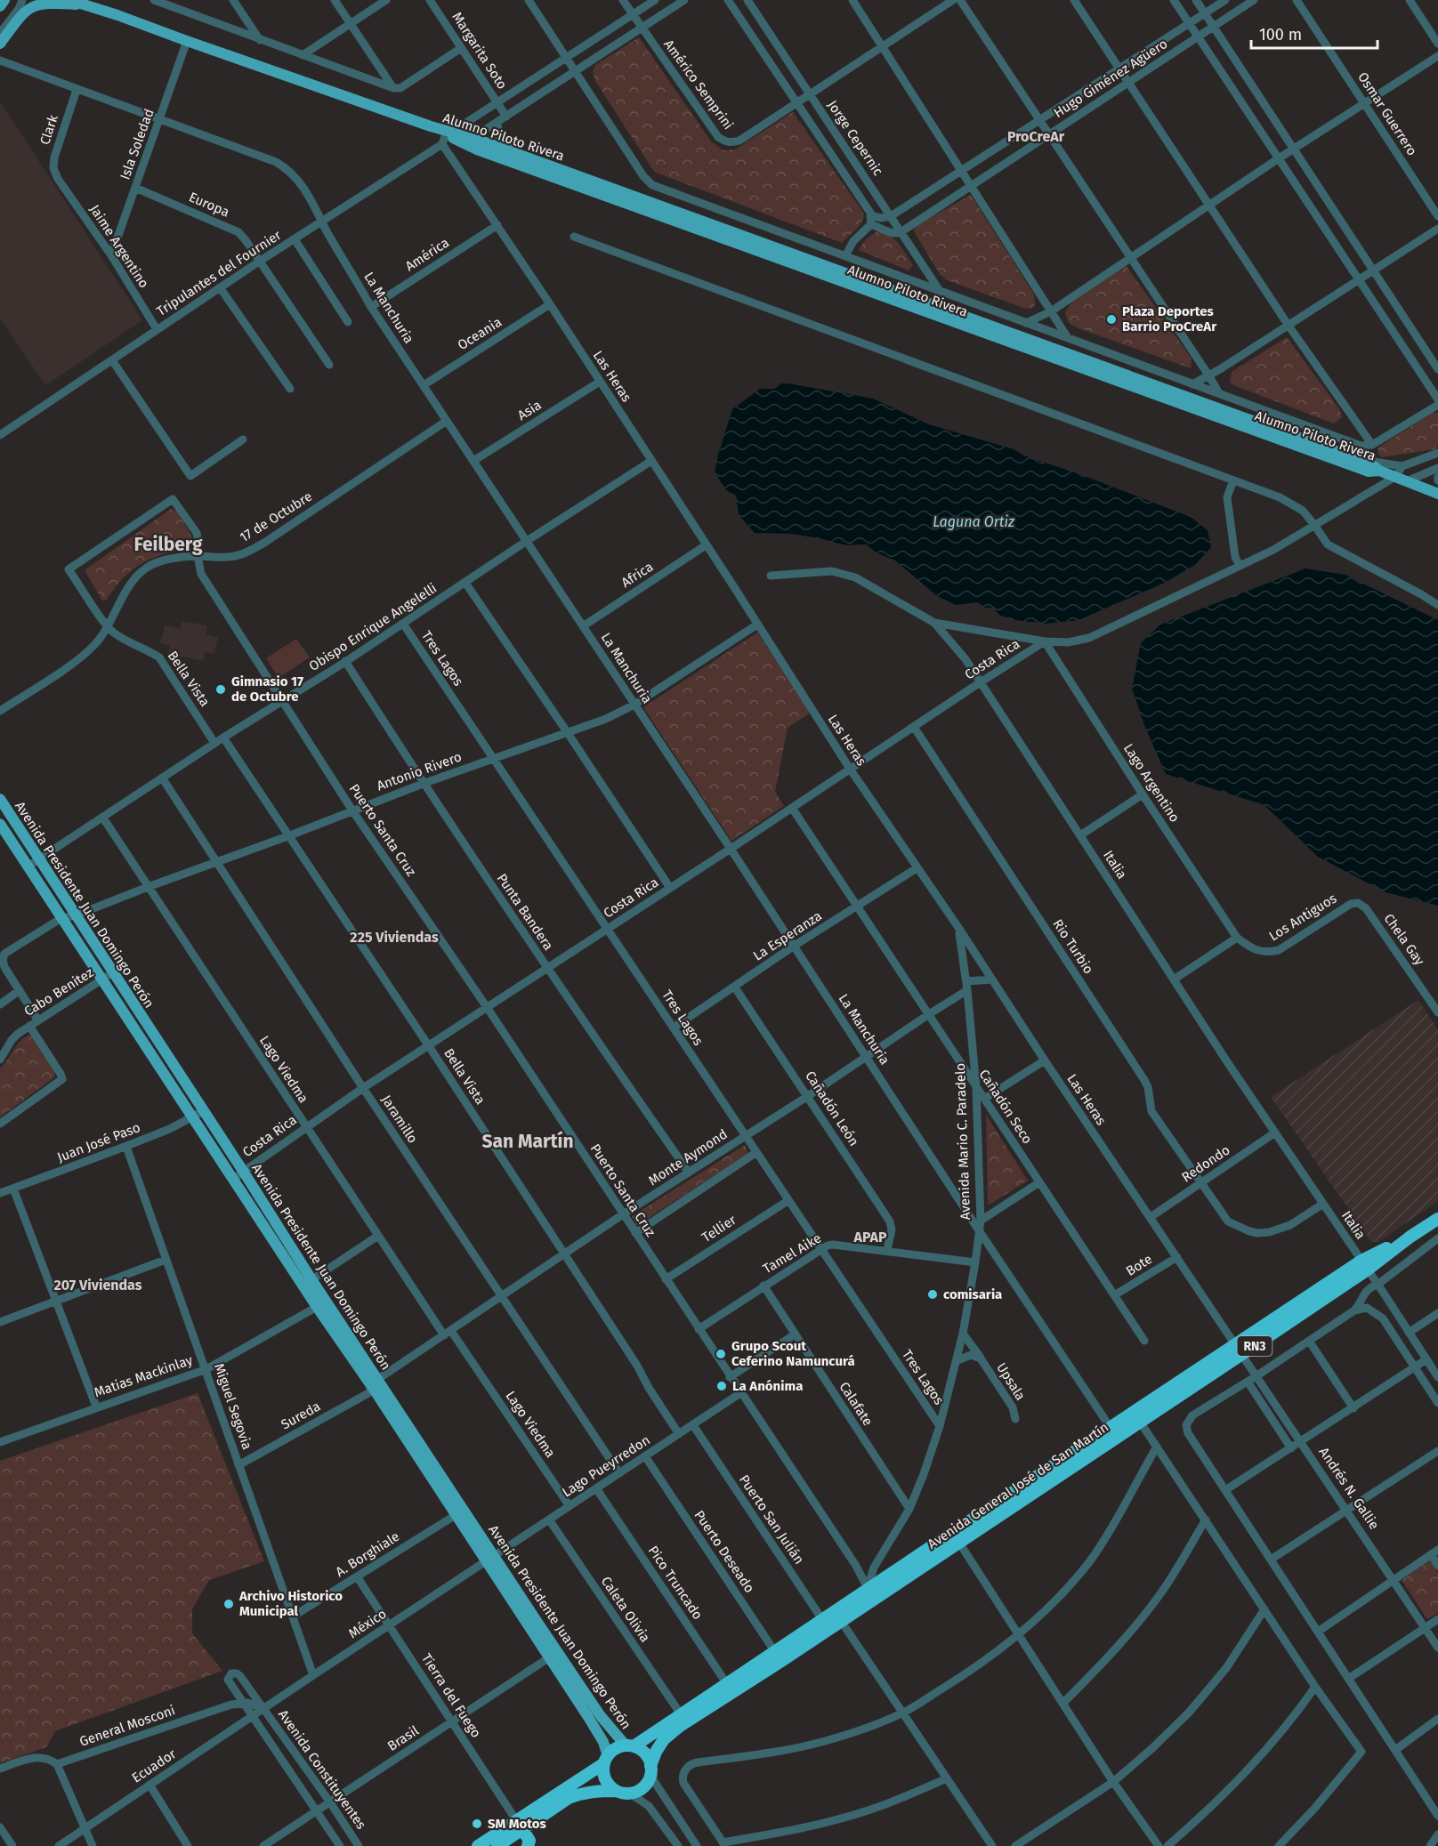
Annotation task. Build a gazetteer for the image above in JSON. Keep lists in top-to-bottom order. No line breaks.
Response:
{"streets":{"highway":["RN3","Avenida General José de San Martín"],"main road":["Alumno Piloto Rivera","Avenida Presidente Juan Domingo Perón"],"street":["Margarita Soto","Hugo Giménez Agüero","Américo Semprini","Osmar Guerrero","Clark","Jorge Cepernic","Isla Soledad","Europa","Jaime Argentino","América","Tripulantes del Fournier","La Manchuria","Oceania","Las Heras","Asia","17 de Octubre","Africa","Obispo Enrique Angelelli","Tres Lagos","Costa Rica","Bella Vista","Antonio Rivero","Lago Argentino","Puerto Santa Cruz","Italia","Punta Bandera","Los Antiguos","La Esperanza","Chela Gay","Rio Turbio","Cabo Benitez","Lago Viedma","Cañadón Seco","Cañadón León","Jaramillo","Avenida Mario C. Paradelo","Juan José Paso","Monte Aymond","Redondo","Tellier","Tamel Aike","Bote","Matias Mackinlay","Upsala","Calafate","Miguel Segovia","Sureda","Lago Pueyrredon","Andrés N. Gallie","Puerto San Julián","Puerto Deseado","A. Borghiale","Pico Truncado","Caleta Olivia","México","Tierra del Fuego","General Mosconi","Brasil","Ecuador","Avenida Constituyentes"]},"crossings":[["Margarita Soto","Tripulantes del Fournier"],["Hugo Giménez Agüero","Jorge Cepernic"],["Américo Semprini","Tripulantes del Fournier"],["Clark","Jaime Argentino"],["Clark","La Manchuria"],["Alumno Piloto Rivera","Isla Soledad"],["Alumno Piloto Rivera","Tripulantes del Fournier"],["Alumno Piloto Rivera","Las Heras"],["Isla Soledad","Europa"],["Isla Soledad","Jaime Argentino"],["Isla Soledad","La Manchuria"],["Europa","Tripulantes del Fournier"],["Jaime Argentino","Tripulantes del Fournier"],["América","La Manchuria"],["América","Las Heras"],["Tripulantes del Fournier","La Manchuria"],["Tripulantes del Fournier","Las Heras"],["La Manchuria","Oceania"],["La Manchuria","Asia"],["La Manchuria","17 de Octubre"],["La Manchuria","Africa"],["La Manchuria","Obispo Enrique Angelelli"],["La Manchuria","Costa Rica"],["La Manchuria","Antonio Rivero"],["La Manchuria","La Esperanza"],["La Manchuria","Avenida Mario C. Paradelo"],["La Manchuria","Monte Aymond"],["La Manchuria","Avenida General José de San Martín"],["Oceania","Las Heras"],["Las Heras","Asia"],["Las Heras","Africa"],["Las Heras","Obispo Enrique Angelelli"],["Las Heras","Costa Rica"],["Las Heras","Antonio Rivero"],["Las Heras","La Esperanza"],["Las Heras","Avenida Mario C. Paradelo"],["Las Heras","Redondo"],["Las Heras","Bote"],["Las Heras","Avenida General José de San Martín"],["Las Heras","Andrés N. Gallie"],["17 de Octubre","Bella Vista"],["17 de Octubre","Puerto Santa Cruz"],["Obispo Enrique Angelelli","Tres Lagos"],["Obispo Enrique Angelelli","Bella Vista"],["Obispo Enrique Angelelli","Puerto Santa Cruz"],["Obispo Enrique Angelelli","Avenida Presidente Juan Domingo Perón"],["Obispo Enrique Angelelli","Punta Bandera"],["Obispo Enrique Angelelli","Lago Viedma"],["Obispo Enrique Angelelli","Jaramillo"],["Tres Lagos","Costa Rica"],["Tres Lagos","Antonio Rivero"],["Tres Lagos","La Esperanza"],["Tres Lagos","Avenida Mario C. Paradelo"],["Tres Lagos","Monte Aymond"],["Tres Lagos","Tellier"],["Tres Lagos","Tamel Aike"],["Costa Rica","Bella Vista"],["Costa Rica","Lago Argentino"],["Costa Rica","Puerto Santa Cruz"],["Costa Rica","Italia"],["Costa Rica","Avenida Presidente Juan Domingo Perón"],["Costa Rica","Punta Bandera"],["Costa Rica","Rio Turbio"],["Costa Rica","Lago Viedma"],["Costa Rica","Cañadón Seco"],["Costa Rica","Jaramillo"],["Bella Vista","Antonio Rivero"],["Bella Vista","Puerto Santa Cruz"],["Bella Vista","Monte Aymond"],["Bella Vista","Lago Pueyrredon"],["Antonio Rivero","Puerto Santa Cruz"],["Antonio Rivero","Avenida Presidente Juan Domingo Perón"],["Antonio Rivero","Punta Bandera"],["Antonio Rivero","Lago Viedma"],["Antonio Rivero","Jaramillo"],["Lago Argentino","Los Antiguos"],["Puerto Santa Cruz","Avenida Mario C. Paradelo"],["Puerto Santa Cruz","Monte Aymond"],["Puerto Santa Cruz","Tellier"],["Puerto Santa Cruz","Tamel Aike"],["Puerto Santa Cruz","Lago Pueyrredon"],["Puerto Santa Cruz","Avenida General José de San Martín"],["Italia","Rio Turbio"],["Italia","Redondo"],["Italia","Avenida General José de San Martín"],["Avenida Presidente Juan Domingo Perón","Cabo Benitez"],["Avenida Presidente Juan Domingo Perón","Juan José Paso"],["Avenida Presidente Juan Domingo Perón","Monte Aymond"],["Avenida Presidente Juan Domingo Perón","Matias Mackinlay"],["Avenida Presidente Juan Domingo Perón","Sureda"],["Avenida Presidente Juan Domingo Perón","Lago Pueyrredon"],["Avenida Presidente Juan Domingo Perón","Avenida General José de San Martín"],["Avenida Presidente Juan Domingo Perón","A. Borghiale"],["Avenida Presidente Juan Domingo Perón","México"],["Avenida Presidente Juan Domingo Perón","Brasil"],["Punta Bandera","Monte Aymond"],["Los Antiguos","Chela Gay"],["La Esperanza","Cañadón Seco"],["La Esperanza","Cañadón León"],["Rio Turbio","Redondo"],["Lago Viedma","Monte Aymond"],["Lago Viedma","Lago Pueyrredon"],["Cañadón Seco","Avenida Mario C. Paradelo"],["Cañadón Seco","Monte Aymond"],["Cañadón Seco","Bote"],["Cañadón León","Monte Aymond"],["Cañadón León","Tamel Aike"],["Jaramillo","Monte Aymond"],["Jaramillo","Lago Pueyrredon"],["Avenida Mario C. Paradelo","Monte Aymond"],["Avenida Mario C. Paradelo","Tamel Aike"],["Avenida Mario C. Paradelo","Upsala"],["Avenida Mario C. Paradelo","Calafate"],["Avenida Mario C. Paradelo","Avenida General José de San Martín"],["Juan José Paso","Miguel Segovia"],["Monte Aymond","Sureda"],["Tamel Aike","Calafate"],["Matias Mackinlay","Miguel Segovia"],["Miguel Segovia","Sureda"],["Miguel Segovia","A. Borghiale"],["Miguel Segovia","México"],["Lago Pueyrredon","Puerto San Julián"],["Lago Pueyrredon","Puerto Deseado"],["Lago Pueyrredon","Pico Truncado"],["Lago Pueyrredon","Caleta Olivia"],["Lago Pueyrredon","México"],["Avenida General José de San Martín","Andrés N. Gallie"],["Avenida General José de San Martín","Puerto San Julián"],["Avenida General José de San Martín","Puerto Deseado"],["Avenida General José de San Martín","Pico Truncado"],["Avenida General José de San Martín","Caleta Olivia"],["Avenida General José de San Martín","Tierra del Fuego"],["A. Borghiale","Tierra del Fuego"],["México","Tierra del Fuego"],["México","General Mosconi"],["México","Ecuador"],["México","Avenida Constituyentes"],["Tierra del Fuego","Brasil"],["General Mosconi","Ecuador"],["General Mosconi","Avenida Constituyentes"],["Brasil","Avenida Constituyentes"],["Ecuador","Avenida Constituyentes"]],"districts":["ProCreAr","Feilberg","225 Viviendas","San Martín","APAP","207 Viviendas"],"water":["Laguna Ortiz"],"places":["Plaza Deportes Barrio ProCreAr","Gimnasio 17 de Octubre","comisaria","Grupo Scout Ceferino Namuncurá","La Anónima","Archivo Historico Municipal","SM Motos"],"scale_bar":"100 m"}
